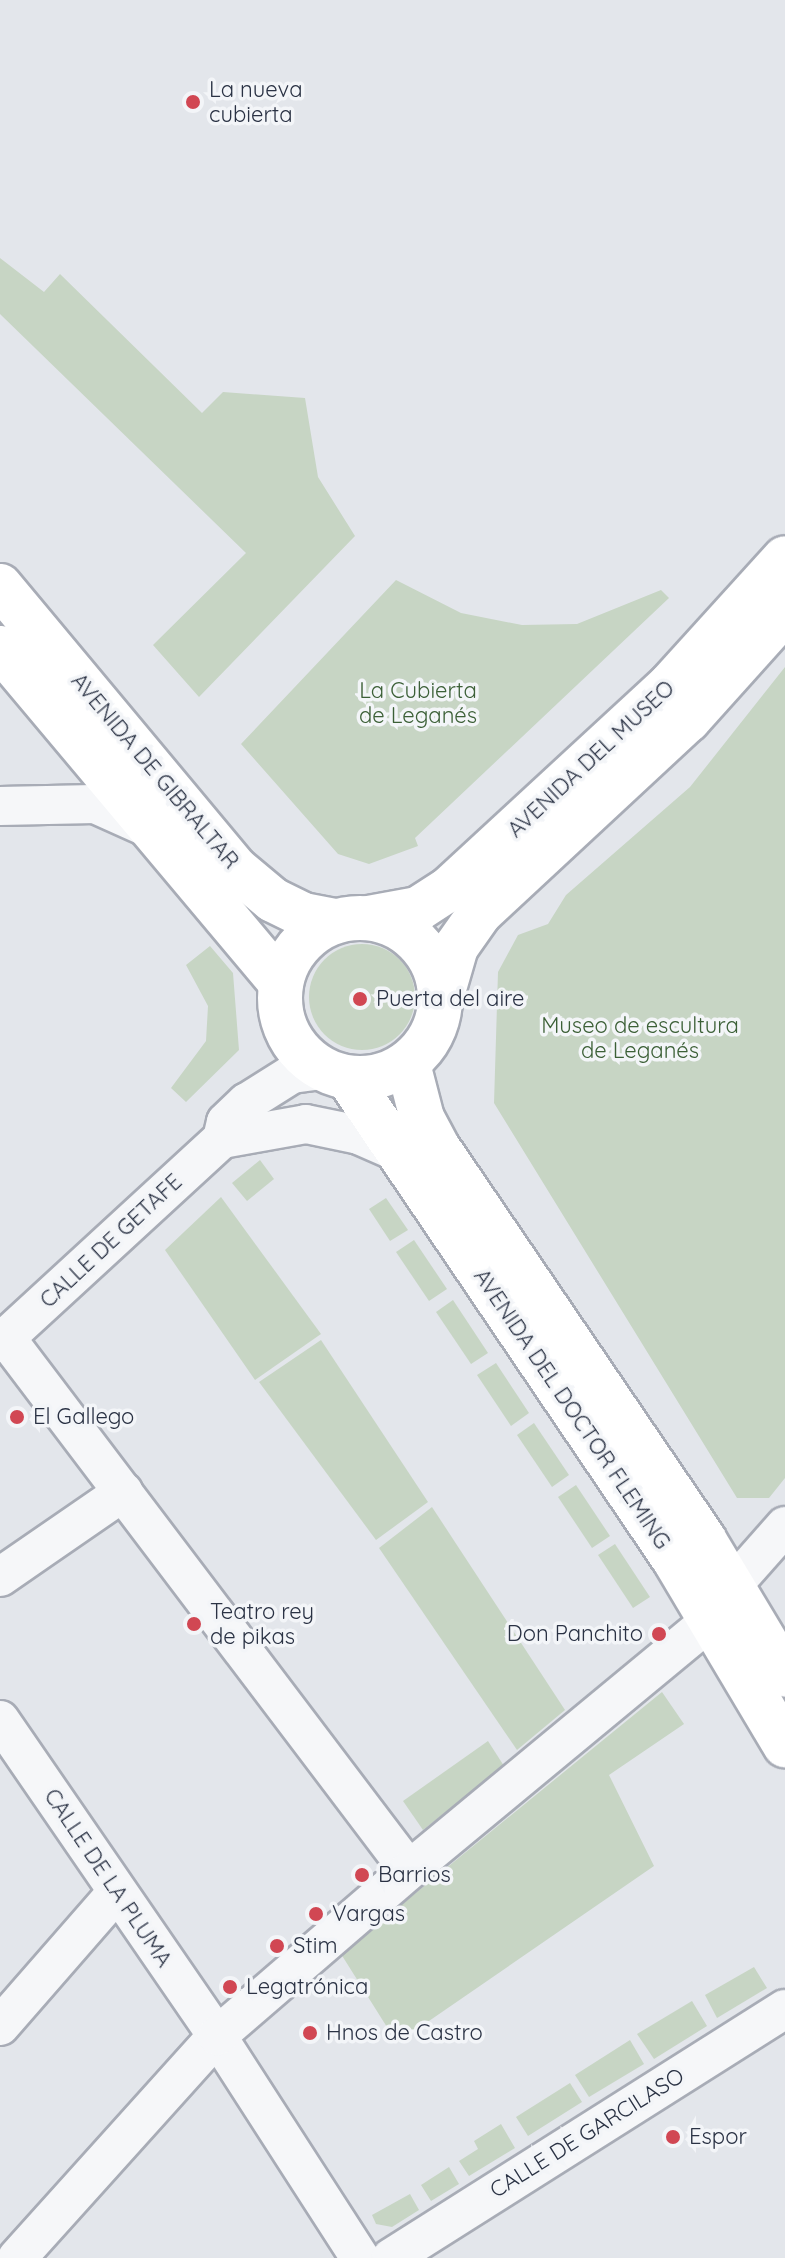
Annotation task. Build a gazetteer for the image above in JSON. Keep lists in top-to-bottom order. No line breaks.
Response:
{"streets":{"main road":["AVENIDA DEL MUSEO","AVENIDA DE GIBRALTAR","AVENIDA DEL DOCTOR FLEMING"],"street":["CALLE DE GETAFE","CALLE DE LA PLUMA","CALLE DE GARCILASO"]},"crossings":[["AVENIDA DEL MUSEO","AVENIDA DE GIBRALTAR"],["AVENIDA DEL MUSEO","CALLE DE GETAFE"],["AVENIDA DEL MUSEO","AVENIDA DEL DOCTOR FLEMING"],["AVENIDA DE GIBRALTAR","CALLE DE GETAFE"],["AVENIDA DE GIBRALTAR","AVENIDA DEL DOCTOR FLEMING"],["CALLE DE GETAFE","AVENIDA DEL DOCTOR FLEMING"]],"parks":["La Cubierta de Leganés","Museo de escultura de Leganés"],"places":["La nueva cubierta","Puerta del aire","El Gallego","Teatro rey de pikas","Don Panchito","Barrios","Vargas","Stim","Legatrónica","Hnos de Castro","Espor"]}
